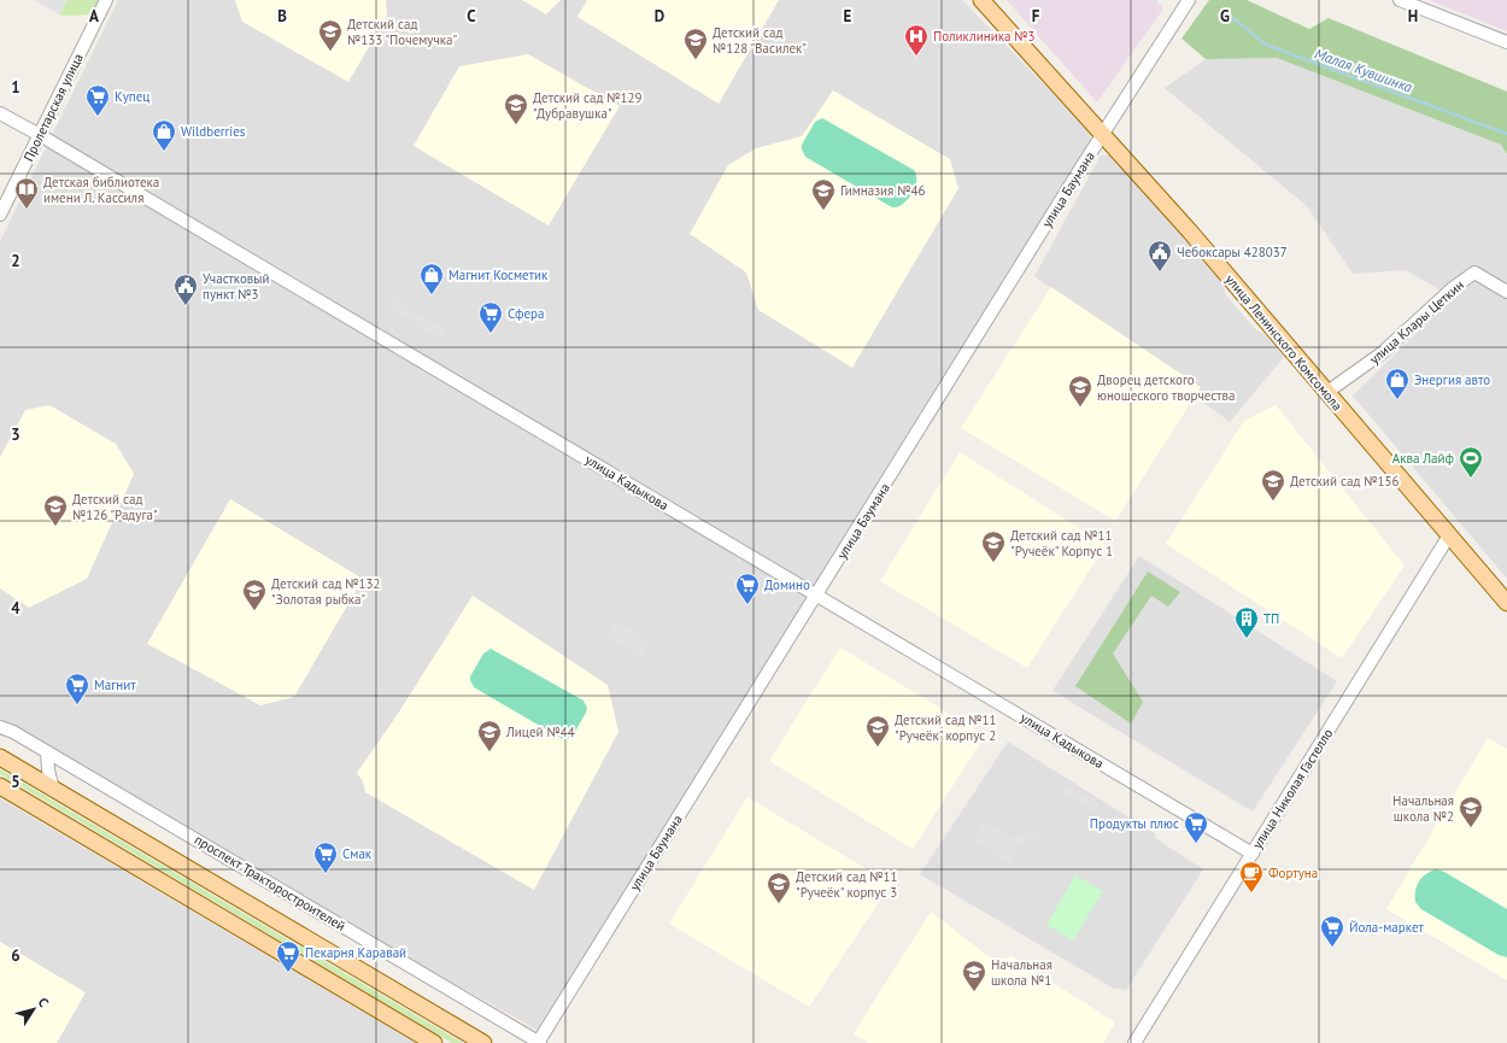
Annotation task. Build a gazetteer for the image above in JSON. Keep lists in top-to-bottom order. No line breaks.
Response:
{"streets":{"main road":["улица Ленинского Комсомола"],"street":["Пролетарская улица","улица Баумана","улица Клары Цеткин","улица Кадыкова","улица Николая Гастелло","проспект Тракторостроителей"]},"crossings":[["Пролетарская улица","улица Кадыкова"],["улица Баумана","улица Ленинского Комсомола"],["улица Баумана","улица Кадыкова"],["улица Баумана","проспект Тракторостроителей"],["улица Клары Цеткин","улица Ленинского Комсомола"],["улица Ленинского Комсомола","улица Николая Гастелло"],["улица Кадыкова","улица Николая Гастелло"]],"water":["Малая Кувшинка"],"places":{"school or university":["Детский сад №133 \"Почемучка\"","Детский сад №128 \"Василек\"","Детский сад №129 \"Дубравушка\"","Гимназия №46","Дворец детского юношеского творчества","Детский сад №156","Детский сад №126 \"Радуга\"","Детский сад №11 \"Ручеёк\" Корпус 1","Детский сад №132 \"Золотая рыбка\"","Детский сад №11 \"Ручеёк\" корпус 2","Лицей №44","Начальная школа №2","Детский сад №11 \"Ручеёк\" корпус 3","Начальная школа №1"],"hospital":["Поликлиника №3"],"supermarket":["Купец","Сфера","Домино","Магнит","Продукты плюс","Смак","Йола-маркет","Пекарня Каравай"],"shop":["Wildberries","Магнит Косметик","Энергия авто"],"library":["Детская библиотека имени Л. Кассиля"],"public building":["Чебоксары 428037","Участковый пункт №3"],"sports":["Аква Лайф"],"building":["ТП"],"cafe":["Фортуна"]},"north":"top right","grid":{"columns":["A","B","C","D","E","F","G","H"],"rows":["1","2","3","4","5","6"]}}
